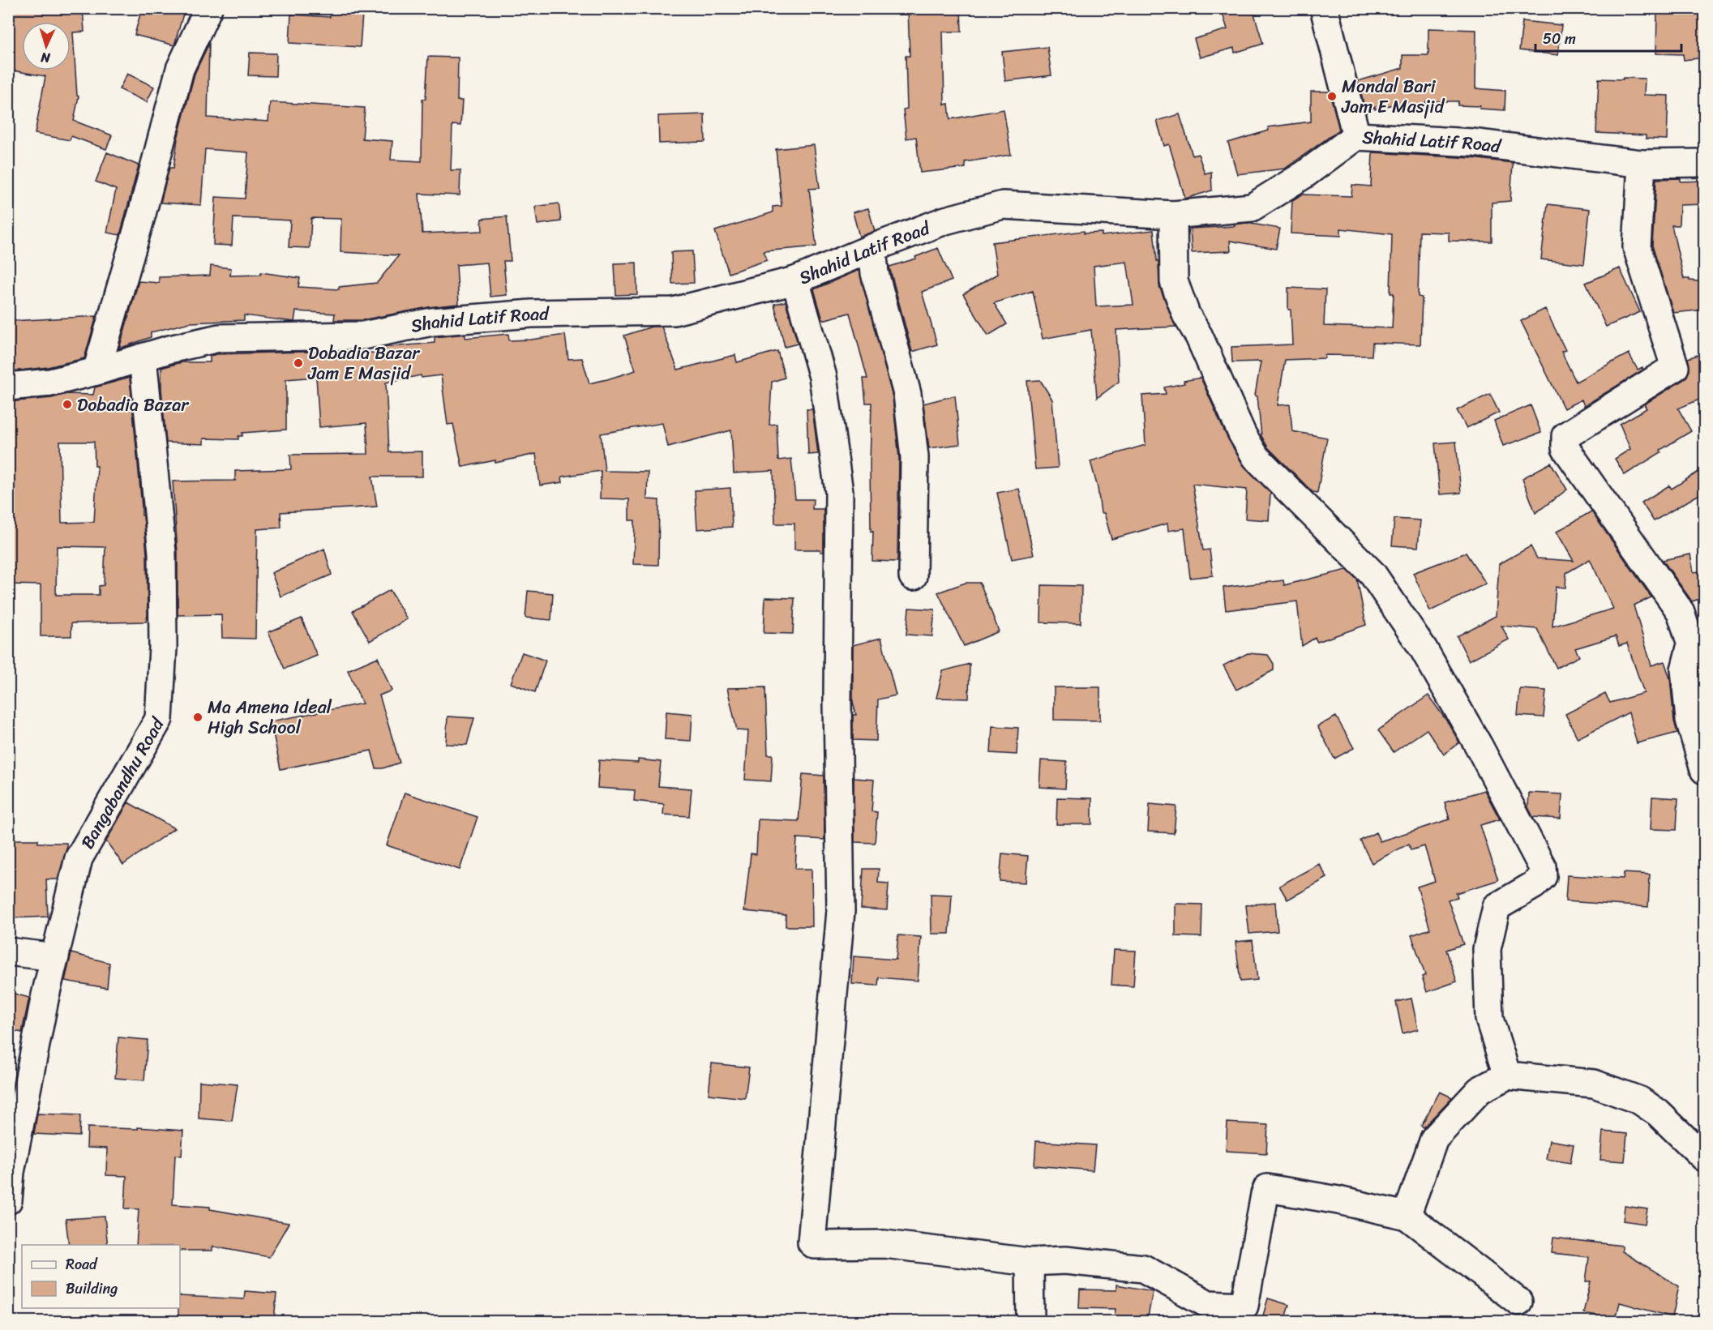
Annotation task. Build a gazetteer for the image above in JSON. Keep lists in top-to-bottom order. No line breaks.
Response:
{"streets":{"street":["Shahid Latif Road","Bangabandhu Road"]},"crossings":[["Shahid Latif Road","Bangabandhu Road"]],"places":["Mondal Bari Jam E Masjid","Dobadia Bazar Jam E Masjid","Dobadia Bazar","Ma Amena Ideal High School"],"legend":["Road","Building"],"scale_bar":"50 m","north":"bottom"}
